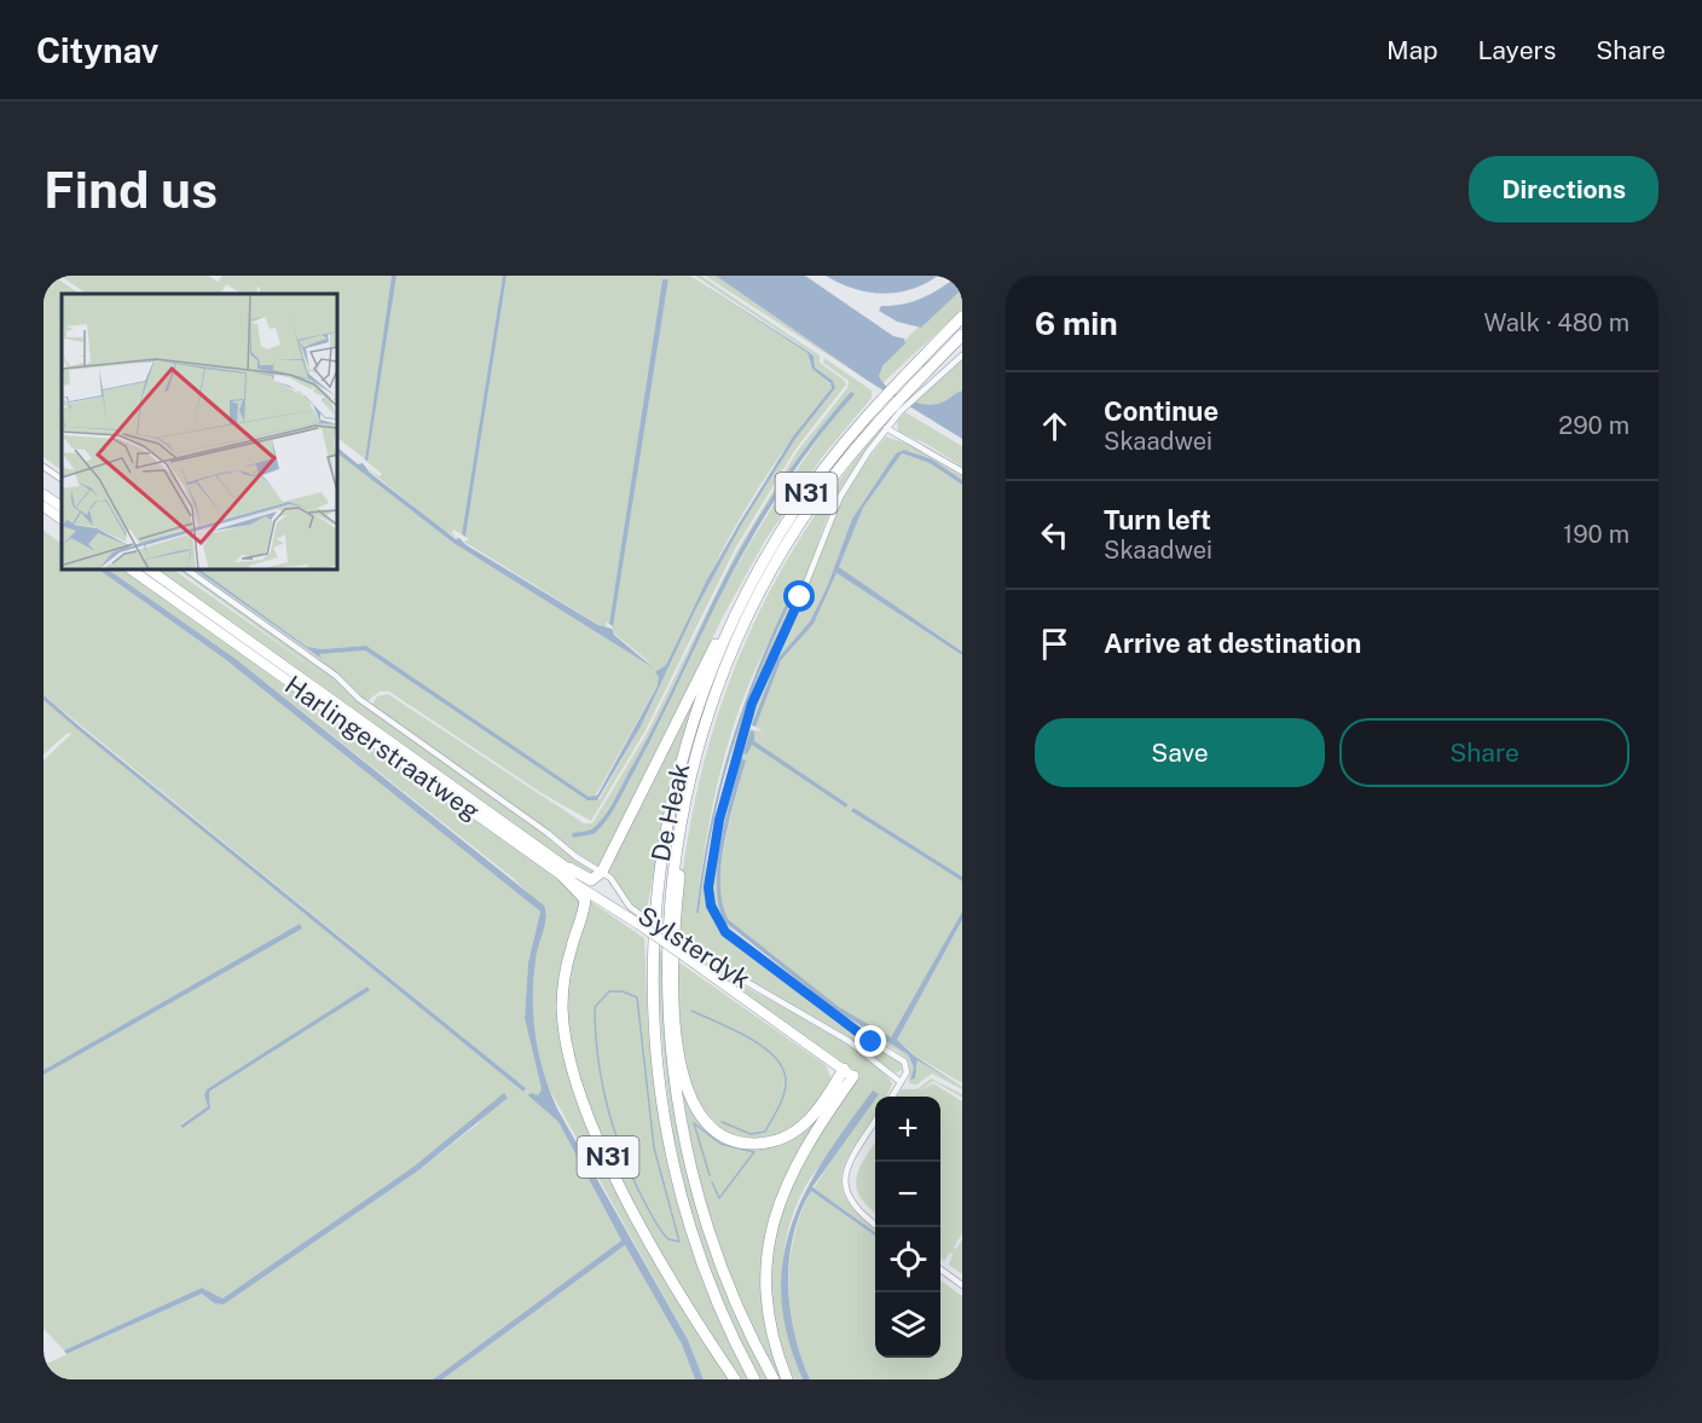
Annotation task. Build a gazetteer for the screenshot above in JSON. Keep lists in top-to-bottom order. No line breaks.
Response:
{"streets":{"highway":["N31","De Heak"],"main road":["Harlingerstraatweg"],"street":["Sylsterdyk"]},"crossings":[["N31","Harlingerstraatweg"],["N31","De Heak"],["N31","Sylsterdyk"],["Harlingerstraatweg","Sylsterdyk"]],"page":{"header":"Citynav","nav":["Map","Layers","Share"],"buttons":["Directions",["Save","Share"]],"title":"Find us","heading":["6 min","Walk · 480 m"],"list":[["Continue","Skaadwei","290 m"],["Turn left","Skaadwei","190 m"],"Arrive at destination"],"map_buttons":["+","−"]}}
